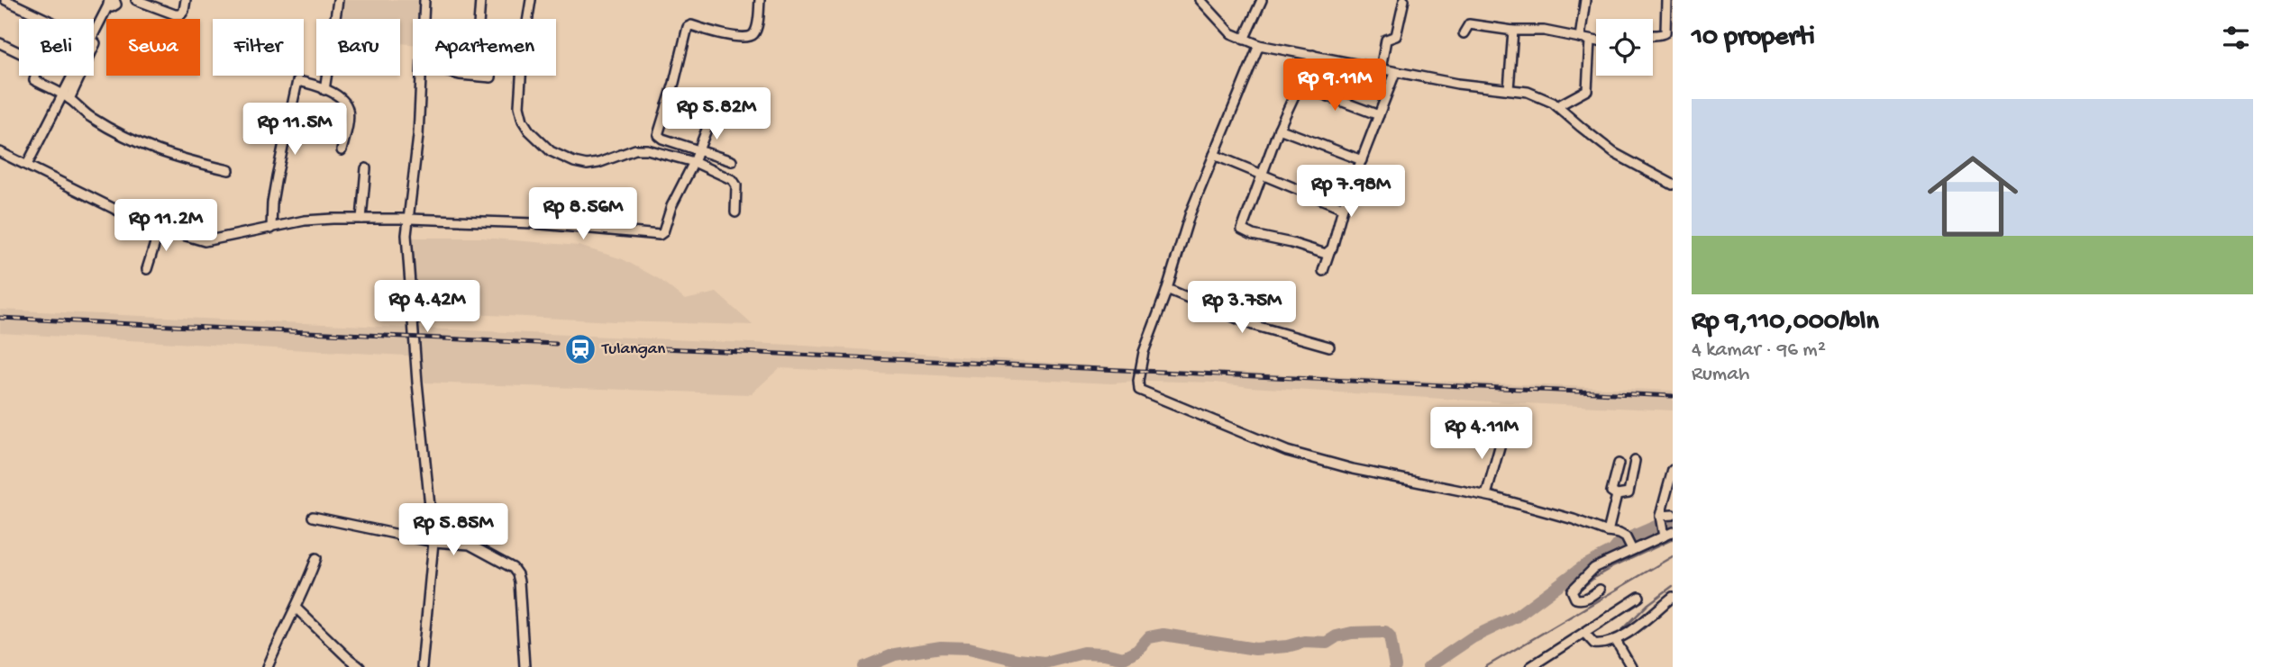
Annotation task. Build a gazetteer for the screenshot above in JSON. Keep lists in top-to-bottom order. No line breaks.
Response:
{"places":{"station":["Tulangan"]},"page":{"heading":"10 properti","chip":["Beli","Sewa","Filter","Baru","Apartemen"],"price":["Rp 9.11M","Rp 5.82M","Rp 11.5M","Rp 7.98M","Rp 8.56M","Rp 11.2M","Rp 4.42M","Rp 3.75M","Rp 4.11M","Rp 5.85M"],"list":[{"name":"Rp 9,110,000/bln","note":"4 kamar · 96 m² · Rumah"}]}}
